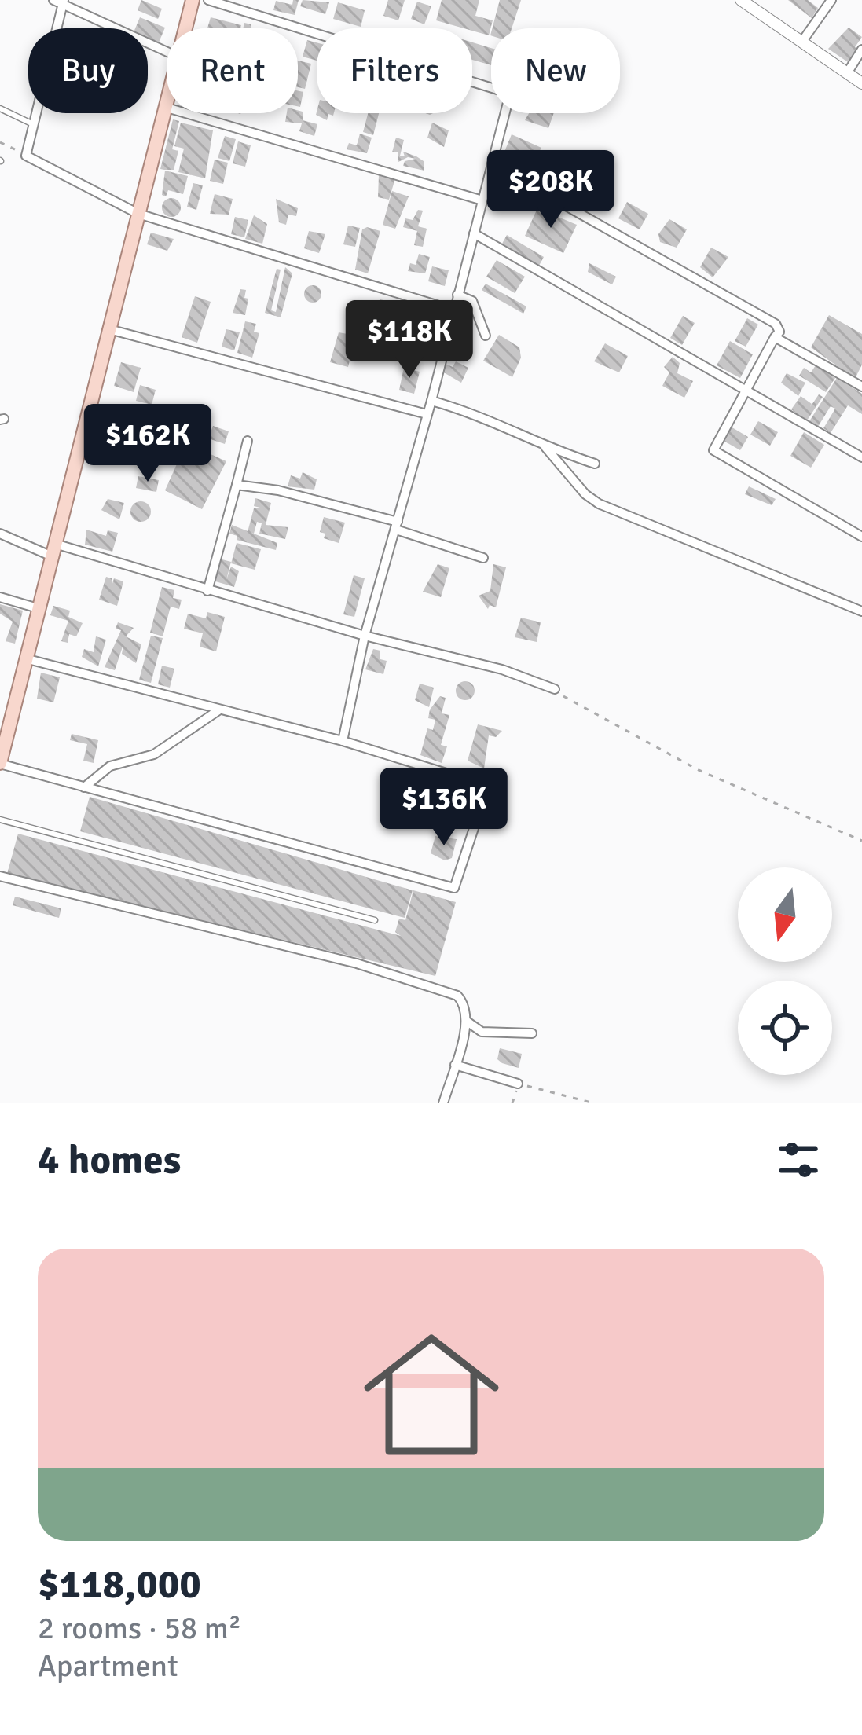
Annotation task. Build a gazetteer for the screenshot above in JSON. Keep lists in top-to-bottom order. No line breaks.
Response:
{"north":"bottom","page":{"chip":["Buy","Rent","Filters","New"],"price":["$208K","$118K","$162K","$136K"],"heading":"4 homes","list":[{"name":"$118,000","note":"2 rooms · 58 m² · Apartment"}]}}
